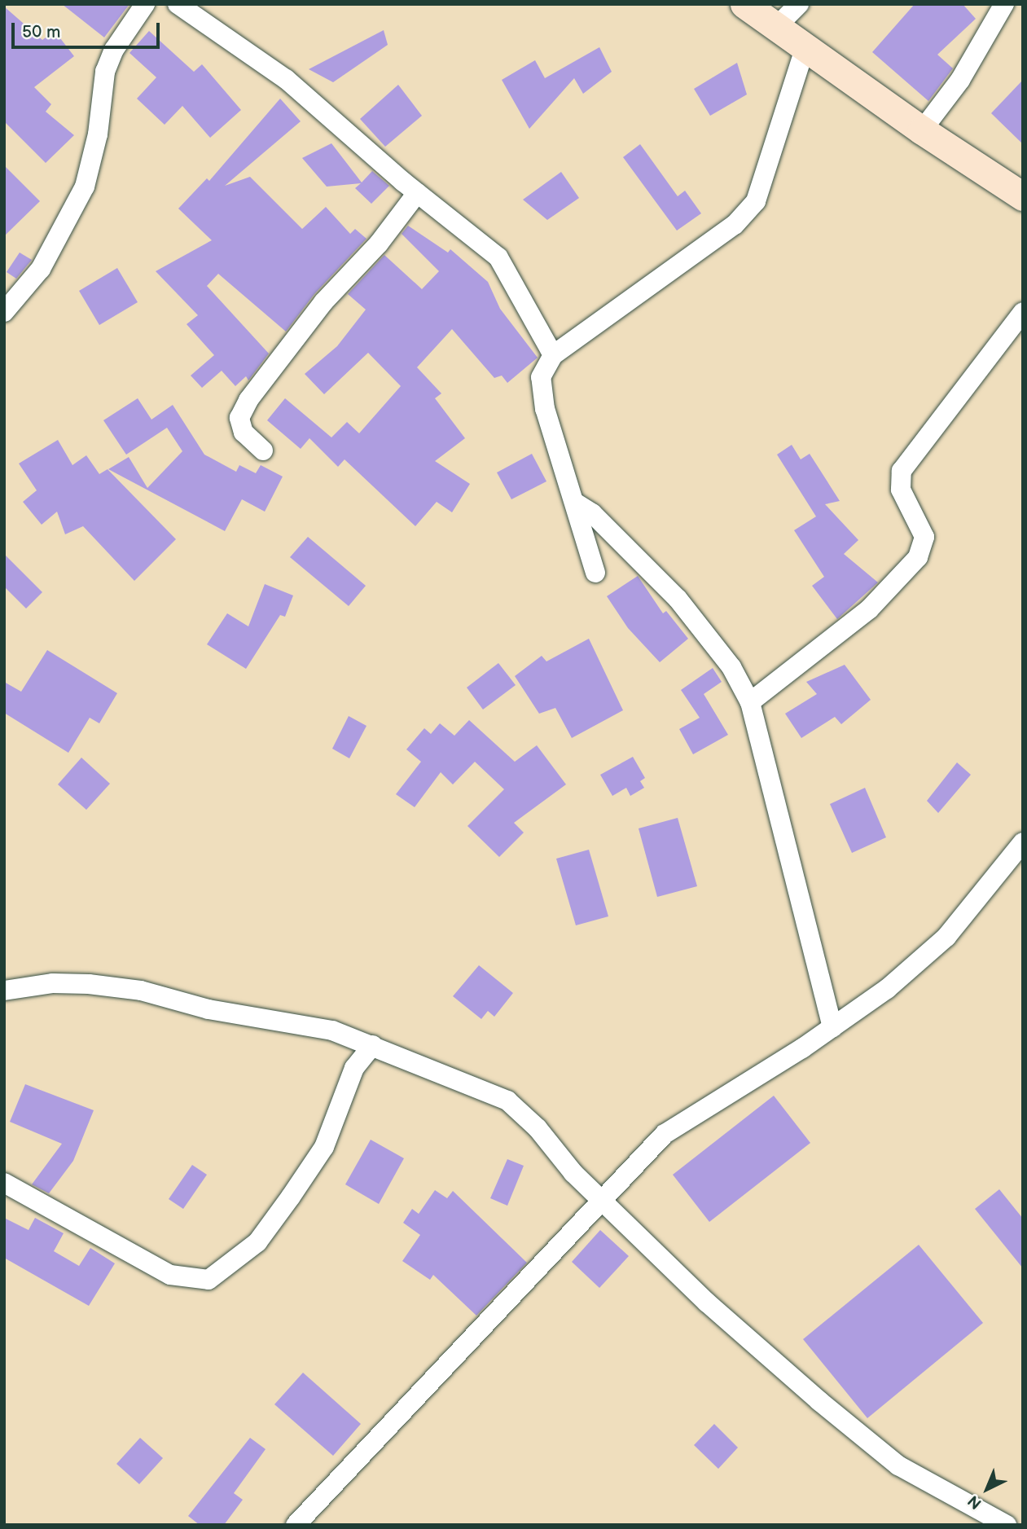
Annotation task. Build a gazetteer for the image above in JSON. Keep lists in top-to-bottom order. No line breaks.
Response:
{"scale_bar":"50 m","north":"bottom left"}
